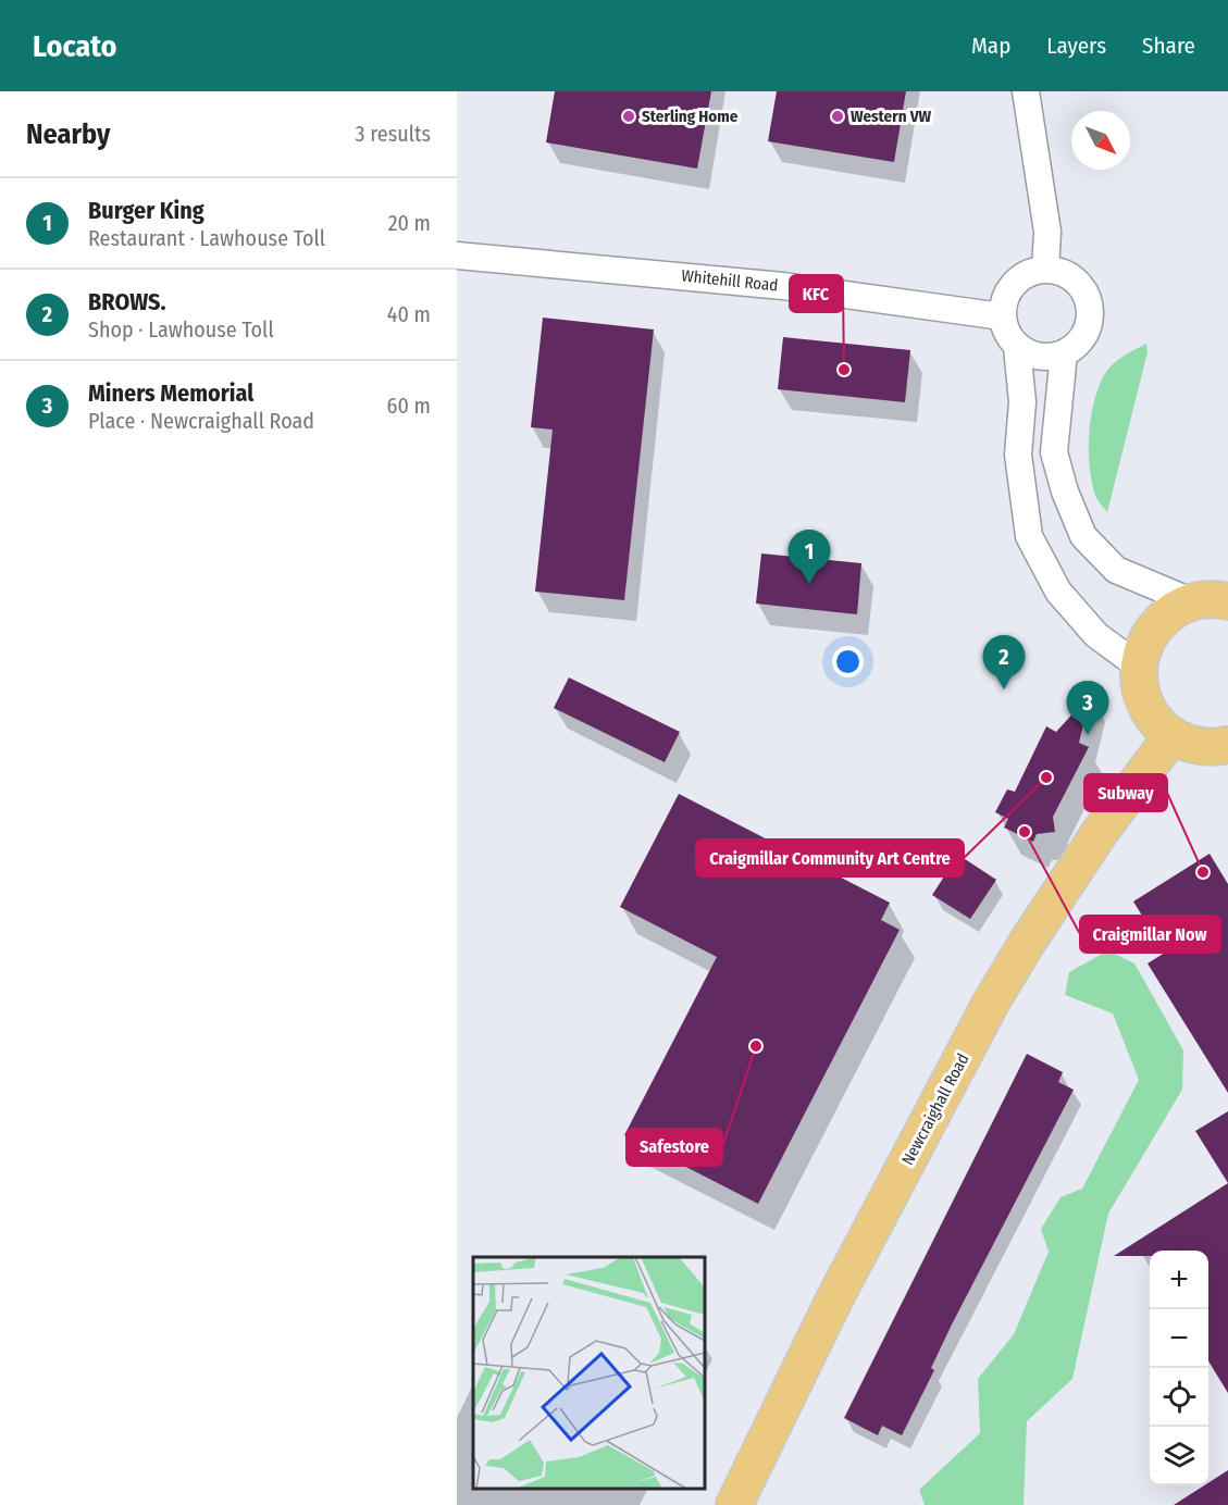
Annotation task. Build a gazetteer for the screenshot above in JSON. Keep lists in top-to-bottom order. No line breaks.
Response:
{"streets":{"main road":["Newcraighall Road"],"street":["Whitehill Road"]},"places":["Sterling Home","Western VW","KFC","Craigmillar Community Art Centre","Craigmillar Now","Subway","Safestore"],"north":"bottom right","page":{"header":"Locato","nav":["Map","Layers","Share"],"heading":["Nearby","3 results"],"list":[{"mark":"1","name":"Burger King","note":"Restaurant · Lawhouse Toll","value":"20 m"},{"mark":"2","name":"BROWS.","note":"Shop · Lawhouse Toll","value":"40 m"},{"mark":"3","name":"Miners Memorial","note":"Place · Newcraighall Road","value":"60 m"}],"pins":["1","2","3"],"map_buttons":["+","−"]}}
